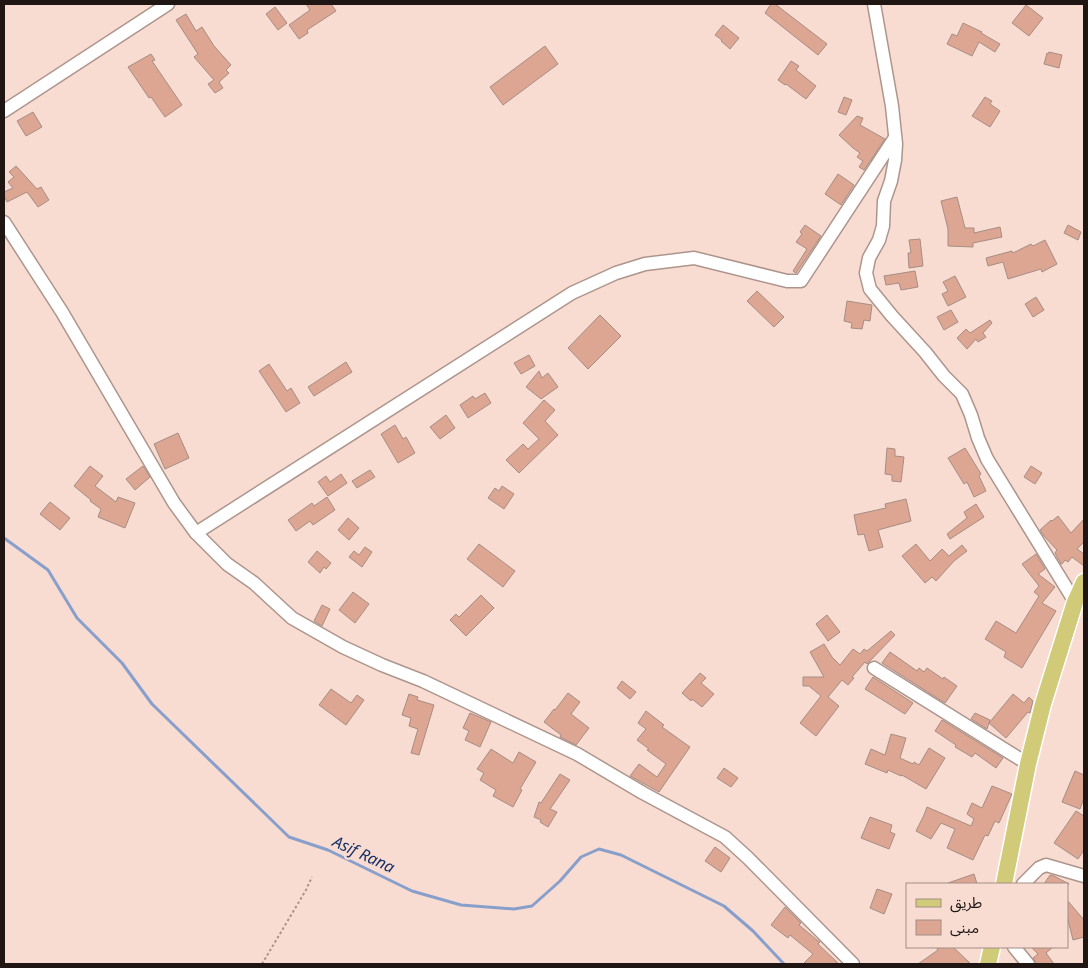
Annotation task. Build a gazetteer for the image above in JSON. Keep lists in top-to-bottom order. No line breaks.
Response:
{"water":["Asif Rana"],"legend":["طريق","مبنى"]}
